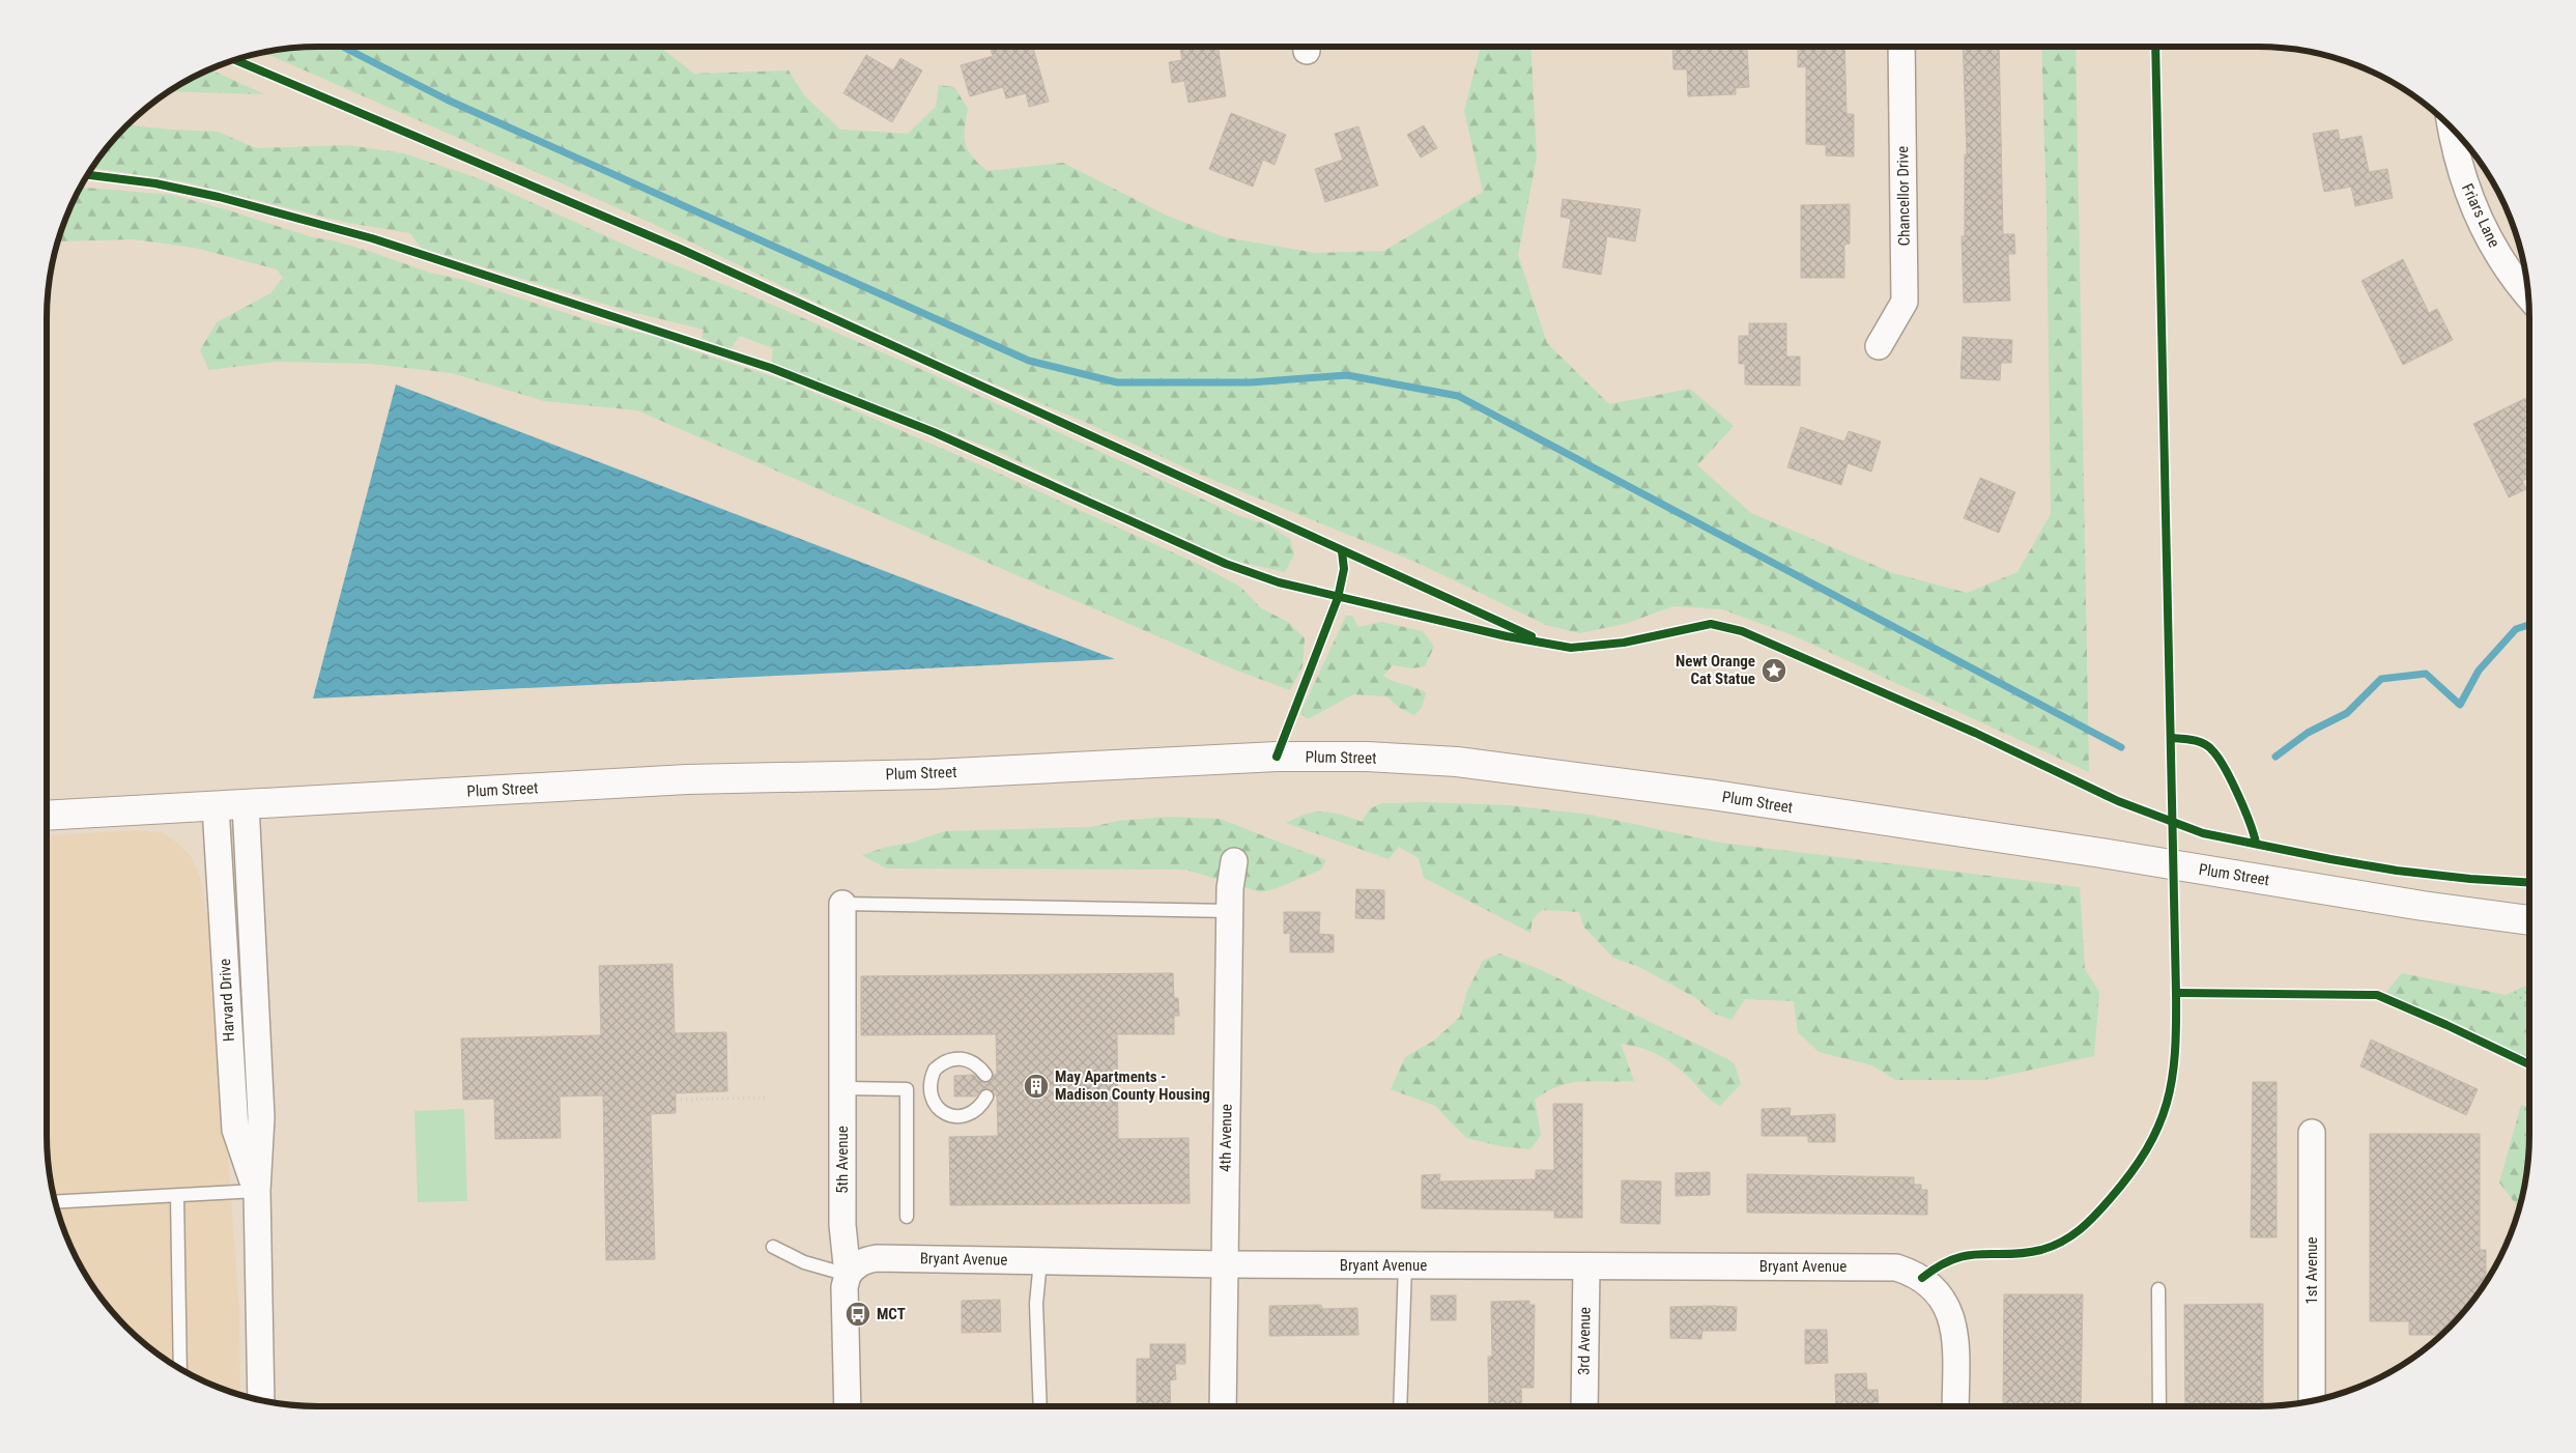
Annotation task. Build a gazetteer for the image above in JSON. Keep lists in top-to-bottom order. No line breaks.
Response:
{"streets":{"main road":["Plum Street"],"street":["Chancellor Drive","Friars Lane","Harvard Drive","4th Avenue","5th Avenue","Bryant Avenue","1st Avenue","3rd Avenue"]},"crossings":[["Plum Street","Harvard Drive"],["4th Avenue","Bryant Avenue"],["5th Avenue","Bryant Avenue"],["Bryant Avenue","3rd Avenue"]],"places":{"place":["Newt Orange Cat Statue"],"building":["May Apartments - Madison County Housing"],"bus stop":["MCT"]}}
